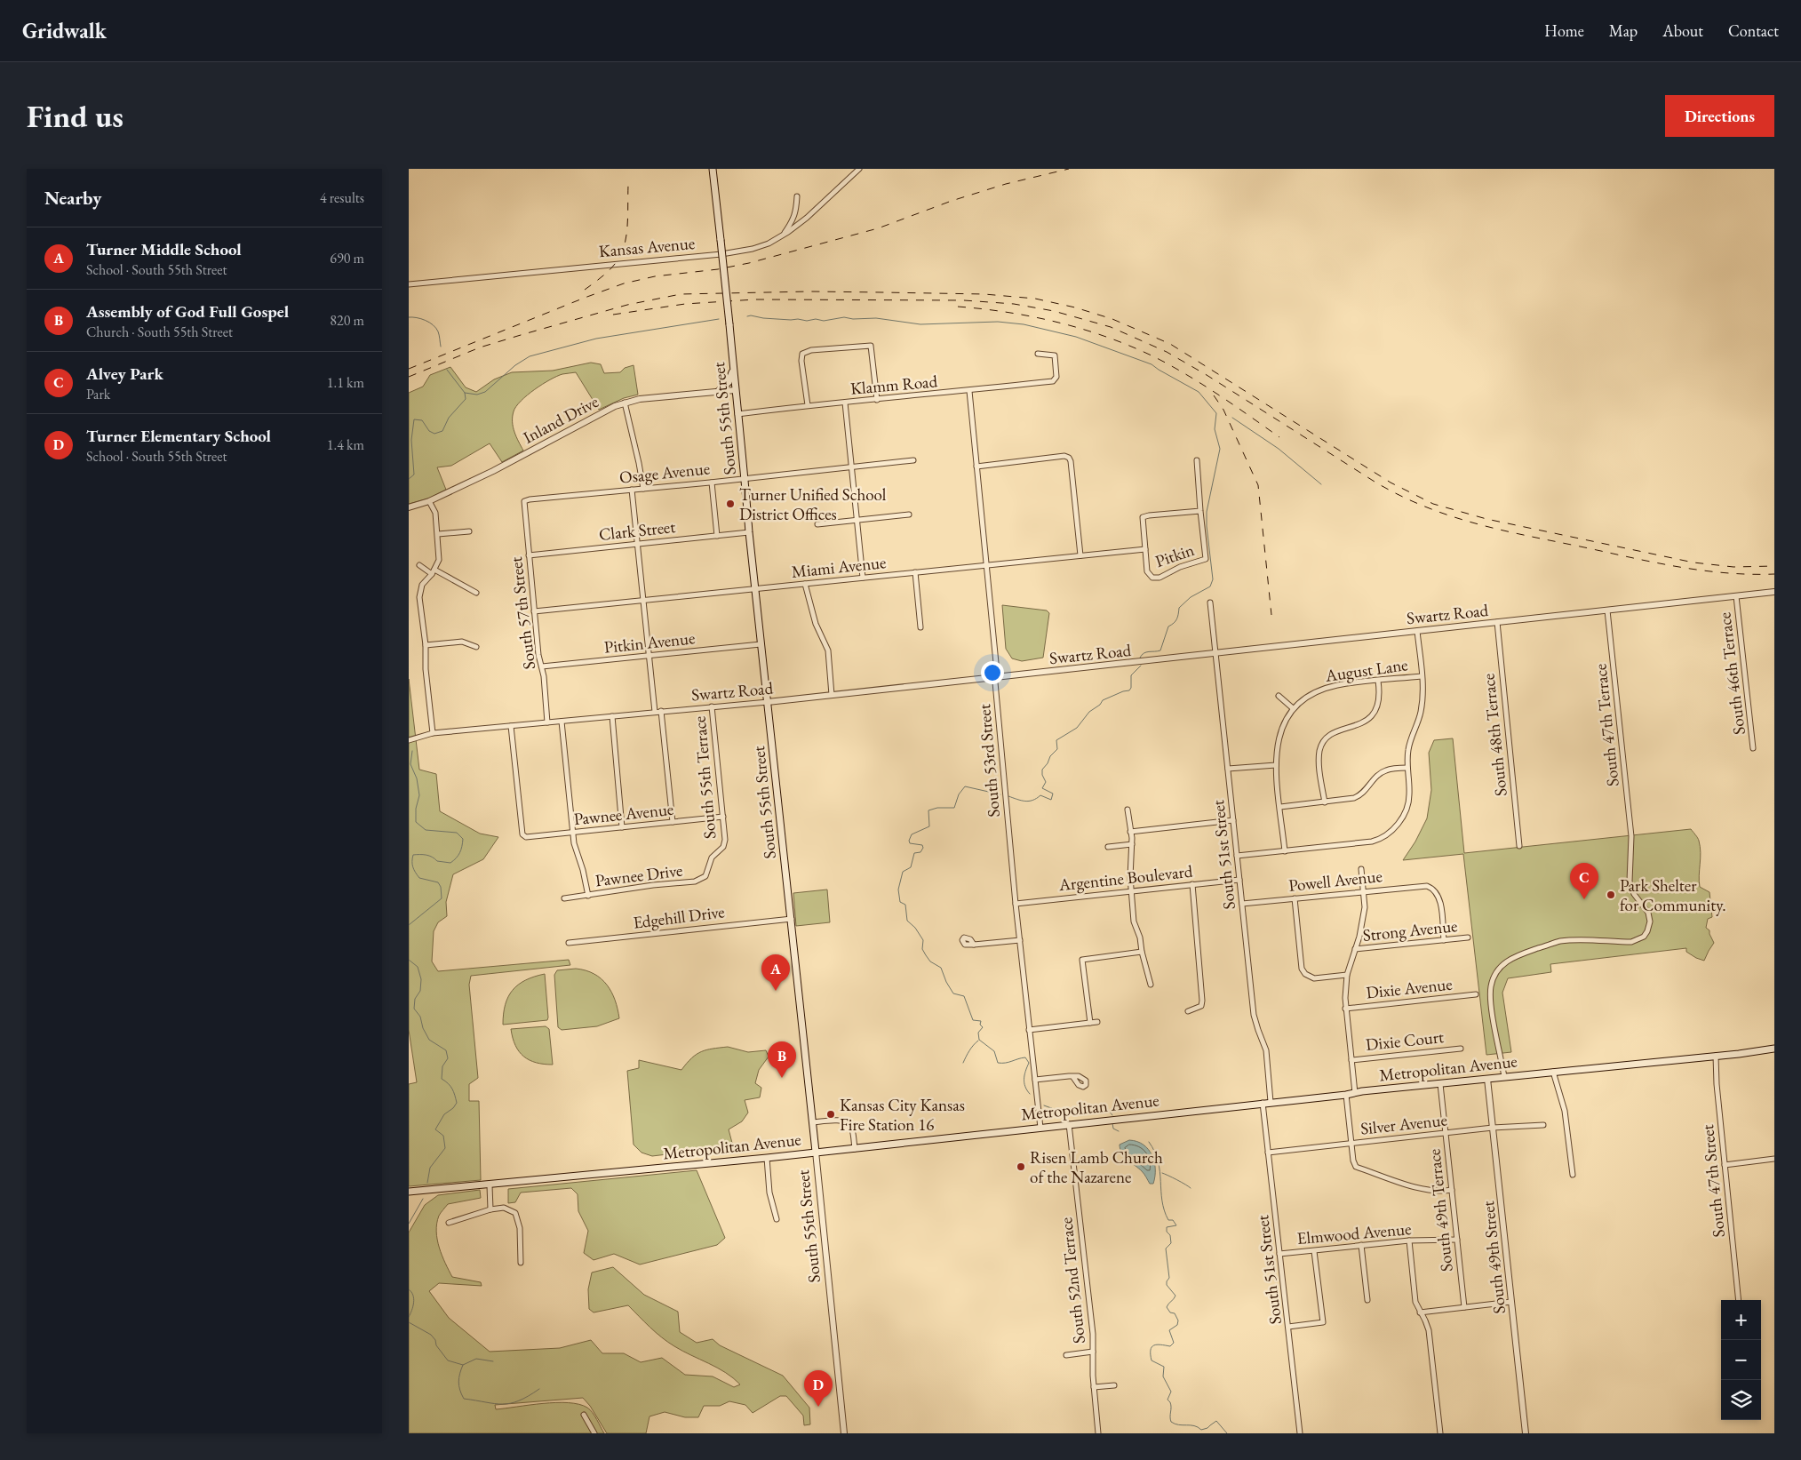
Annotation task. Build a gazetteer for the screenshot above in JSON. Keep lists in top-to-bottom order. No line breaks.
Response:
{"streets":{"main road":["South 55th Street","Metropolitan Avenue"],"street":["Kansas Avenue","Klamm Road","Inland Drive","Osage Avenue","Clark Street","Pitkin","Miami Avenue","South 57th Street","Swartz Road","Pitkin Avenue","August Lane","South 46th Terrace","South 47th Terrace","South 48th Terrace","South 53rd Street","South 55th Terrace","Pawnee Avenue","South 51st Street","Pawnee Drive","Argentine Boulevard","Powell Avenue","Edgehill Drive","Strong Avenue","Dixie Avenue","Dixie Court","Silver Avenue","South 47th Street","South 49th Terrace","Elmwood Avenue","South 49th Street","South 52nd Terrace"]},"crossings":[["Klamm Road","South 55th Street"],["Klamm Road","South 53rd Street"],["South 55th Street","Inland Drive"],["South 55th Street","Osage Avenue"],["South 55th Street","Clark Street"],["South 55th Street","Miami Avenue"],["South 55th Street","Swartz Road"],["South 55th Street","Pitkin Avenue"],["South 55th Street","Edgehill Drive"],["South 55th Street","Metropolitan Avenue"],["Osage Avenue","South 57th Street"],["Clark Street","South 57th Street"],["Pitkin","Miami Avenue"],["Miami Avenue","South 57th Street"],["Miami Avenue","South 53rd Street"],["South 57th Street","Swartz Road"],["South 57th Street","Pitkin Avenue"],["Swartz Road","South 46th Terrace"],["Swartz Road","South 47th Terrace"],["Swartz Road","South 48th Terrace"],["Swartz Road","South 53rd Street"],["Swartz Road","South 55th Terrace"],["Swartz Road","Pawnee Avenue"],["Swartz Road","South 51st Street"],["South 47th Terrace","Metropolitan Avenue"],["South 53rd Street","Argentine Boulevard"],["South 53rd Street","Metropolitan Avenue"],["South 55th Terrace","Pawnee Avenue"],["South 55th Terrace","Pawnee Drive"],["South 51st Street","Argentine Boulevard"],["South 51st Street","Powell Avenue"],["South 51st Street","Metropolitan Avenue"],["South 51st Street","Silver Avenue"],["South 51st Street","Elmwood Avenue"],["Powell Avenue","Strong Avenue"],["Metropolitan Avenue","South 47th Street"],["Metropolitan Avenue","South 49th Terrace"],["Metropolitan Avenue","South 49th Street"],["Metropolitan Avenue","South 52nd Terrace"],["Silver Avenue","South 49th Terrace"],["Silver Avenue","South 49th Street"],["South 49th Terrace","Elmwood Avenue"]],"places":["Turner Unified School District Offices","Park Shelter for Community.","Kansas City Kansas Fire Station 16","Risen Lamb Church of the Nazarene"],"page":{"header":"Gridwalk","nav":["Home","Map","About","Contact"],"buttons":"Directions","title":"Find us","heading":["Nearby","4 results"],"list":[{"mark":"A","name":"Turner Middle School","note":"School · South 55th Street","value":"690 m"},{"mark":"B","name":"Assembly of God Full Gospel","note":"Church · South 55th Street","value":"820 m"},{"mark":"C","name":"Alvey Park","note":"Park","value":"1.1 km"},{"mark":"D","name":"Turner Elementary School","note":"School · South 55th Street","value":"1.4 km"}],"pins":["C","A","B","D"],"map_buttons":["+","−"]}}
